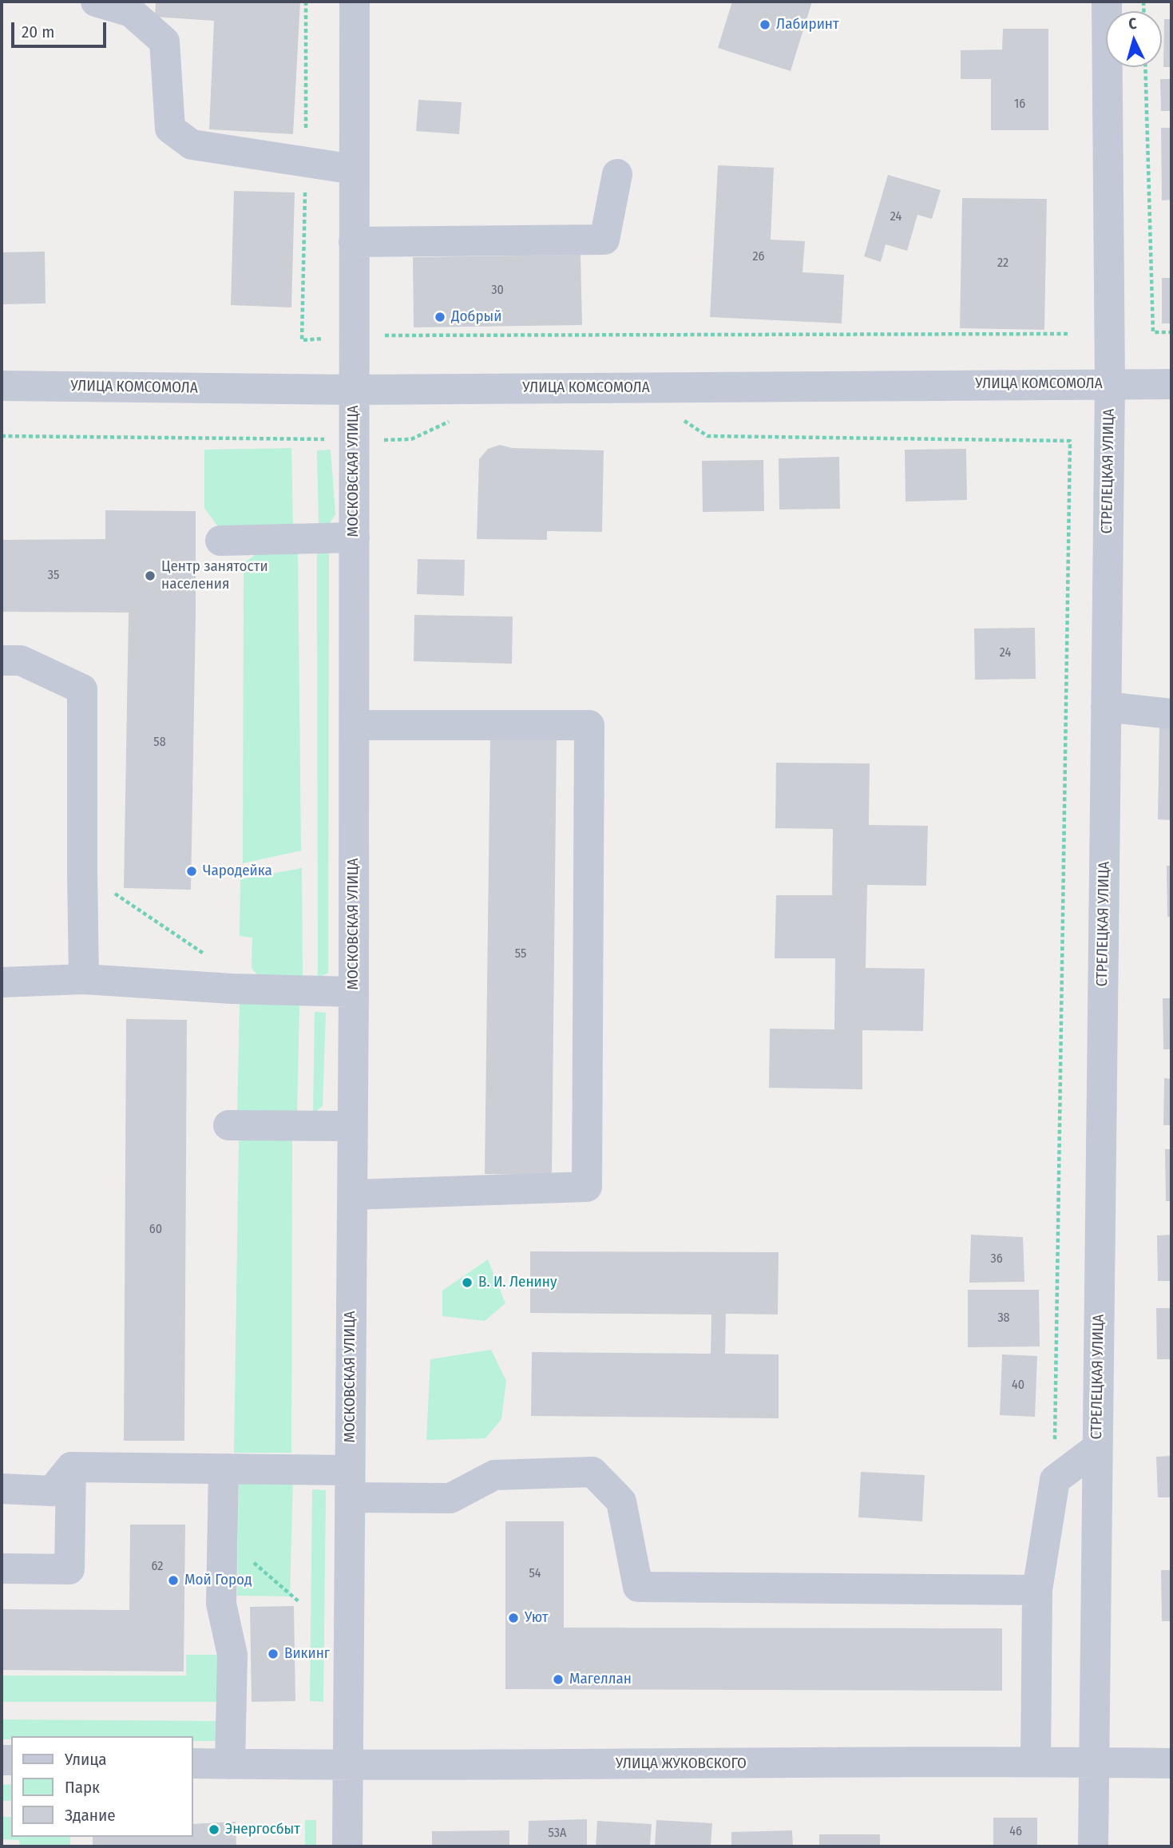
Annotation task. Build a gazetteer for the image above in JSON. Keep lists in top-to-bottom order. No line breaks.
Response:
{"streets":{"street":["УЛИЦА КОМСОМОЛА","МОСКОВСКАЯ УЛИЦА","СТРЕЛЕЦКАЯ УЛИЦА","УЛИЦА ЖУКОВСКОГО"]},"crossings":[["УЛИЦА КОМСОМОЛА","МОСКОВСКАЯ УЛИЦА"],["УЛИЦА КОМСОМОЛА","СТРЕЛЕЦКАЯ УЛИЦА"],["МОСКОВСКАЯ УЛИЦА","УЛИЦА ЖУКОВСКОГО"],["СТРЕЛЕЦКАЯ УЛИЦА","УЛИЦА ЖУКОВСКОГО"]],"places":["Лабиринт","Добрый","Центр занятости населения","Чародейка","В. И. Ленину","Мой Город","Уют","Викинг","Магеллан","Энергосбыт"],"house_numbers":["16","24","26","22","30","35","24","58","55","60","36","38","40","62","54","46","53А"],"legend":["Улица","Парк","Здание"],"scale_bar":"20 m","north":"top"}
